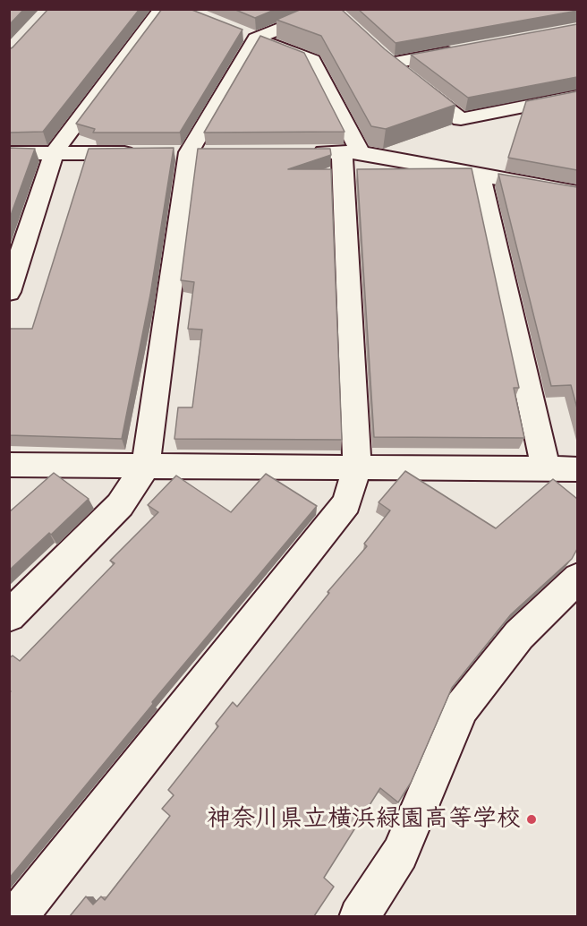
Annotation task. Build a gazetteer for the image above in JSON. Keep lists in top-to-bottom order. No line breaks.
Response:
{"places":["神奈川県立横浜緑園高等学校"]}
